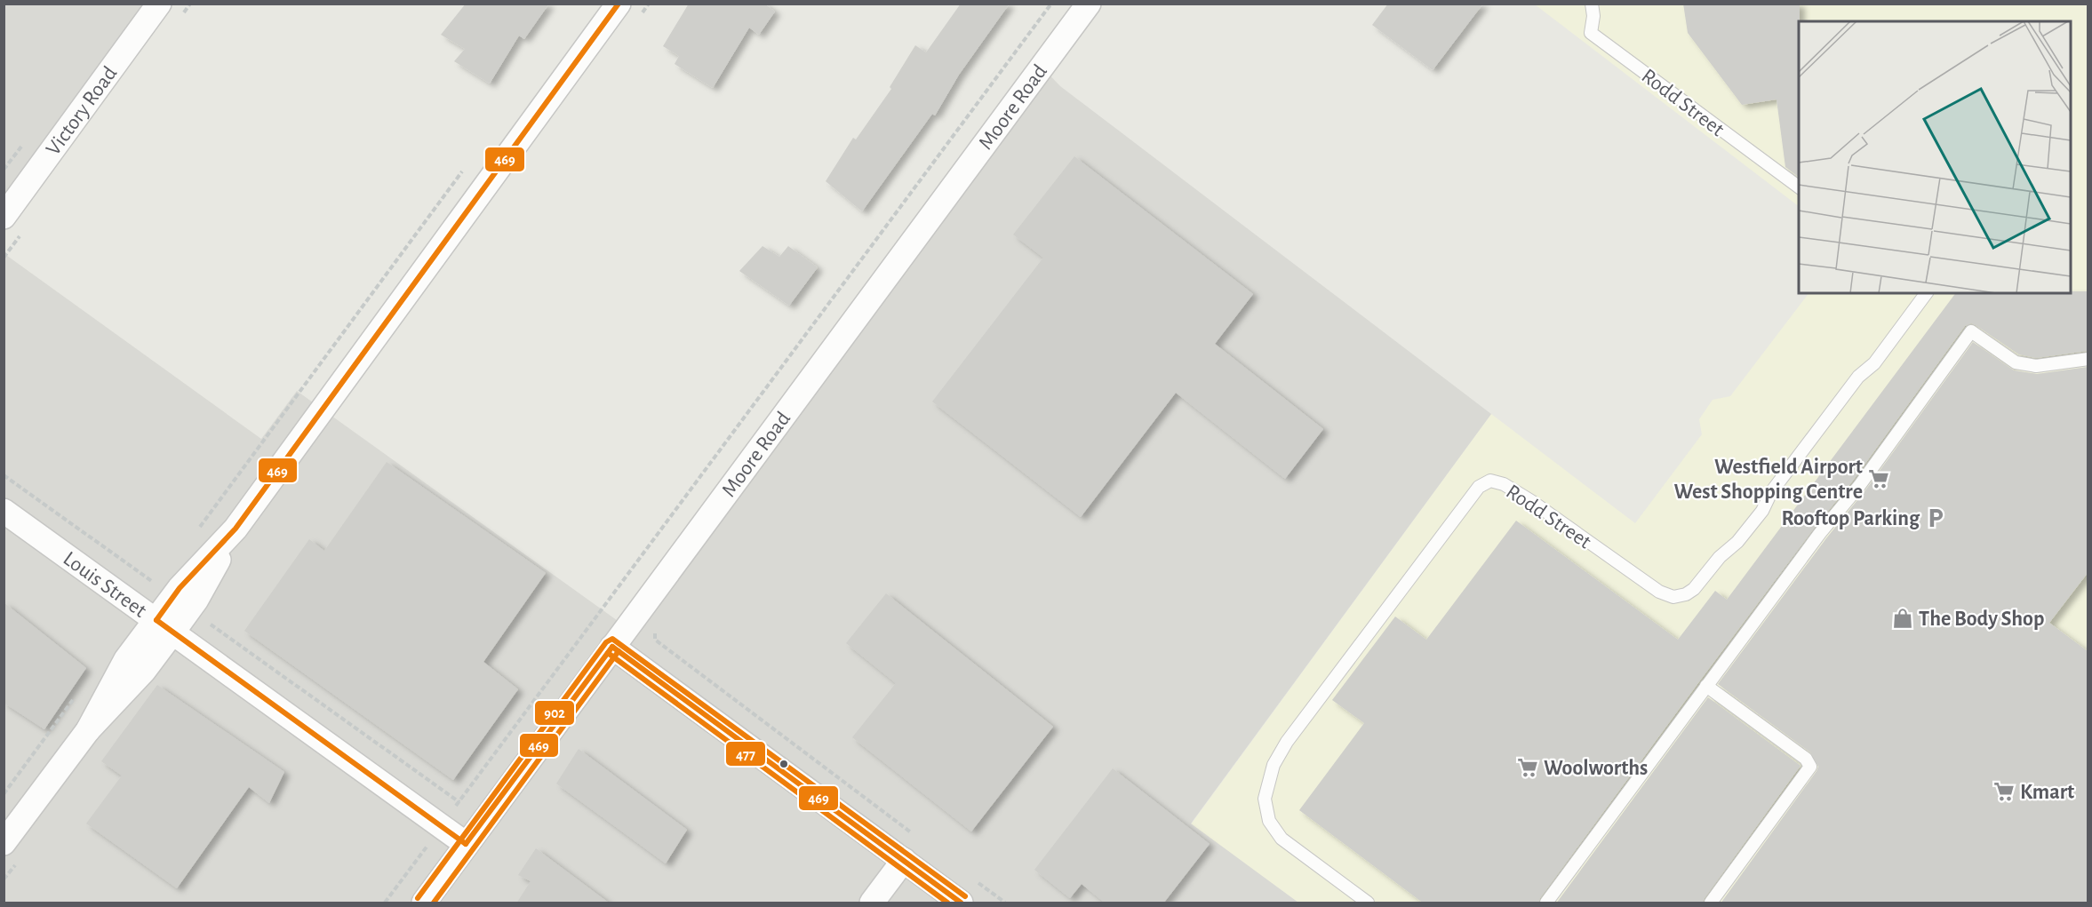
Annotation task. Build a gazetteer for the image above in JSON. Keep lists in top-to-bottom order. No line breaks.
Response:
{"streets":{"street":["Moore Road","Victory Road","Louis Street"],"lane":["Rodd Street"]},"crossings":[["Moore Road","Louis Street"]],"places":{"supermarket":["Westfield Airport West Shopping Centre","Woolworths","Kmart"],"parking":["Rooftop Parking"],"shop":["The Body Shop"]},"lines":["transit line 469","transit line 902","transit line 477"]}
